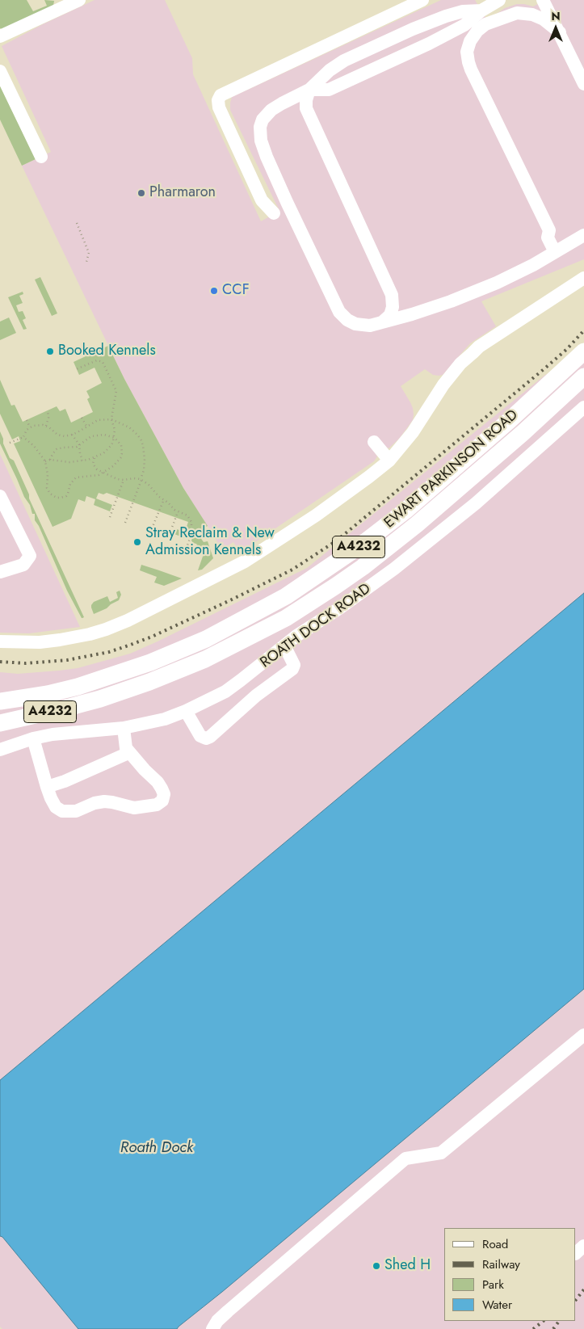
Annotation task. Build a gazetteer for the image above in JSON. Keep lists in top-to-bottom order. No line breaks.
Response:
{"streets":{"main road":["EWART PARKINSON ROAD","A4232"],"street":["ROATH DOCK ROAD"]},"water":["Roath Dock"],"places":["Pharmaron","CCF","Booked Kennels","Stray Reclaim & New Admission Kennels","Shed H"],"legend":["Road","Railway","Park","Water"],"north":"top"}
